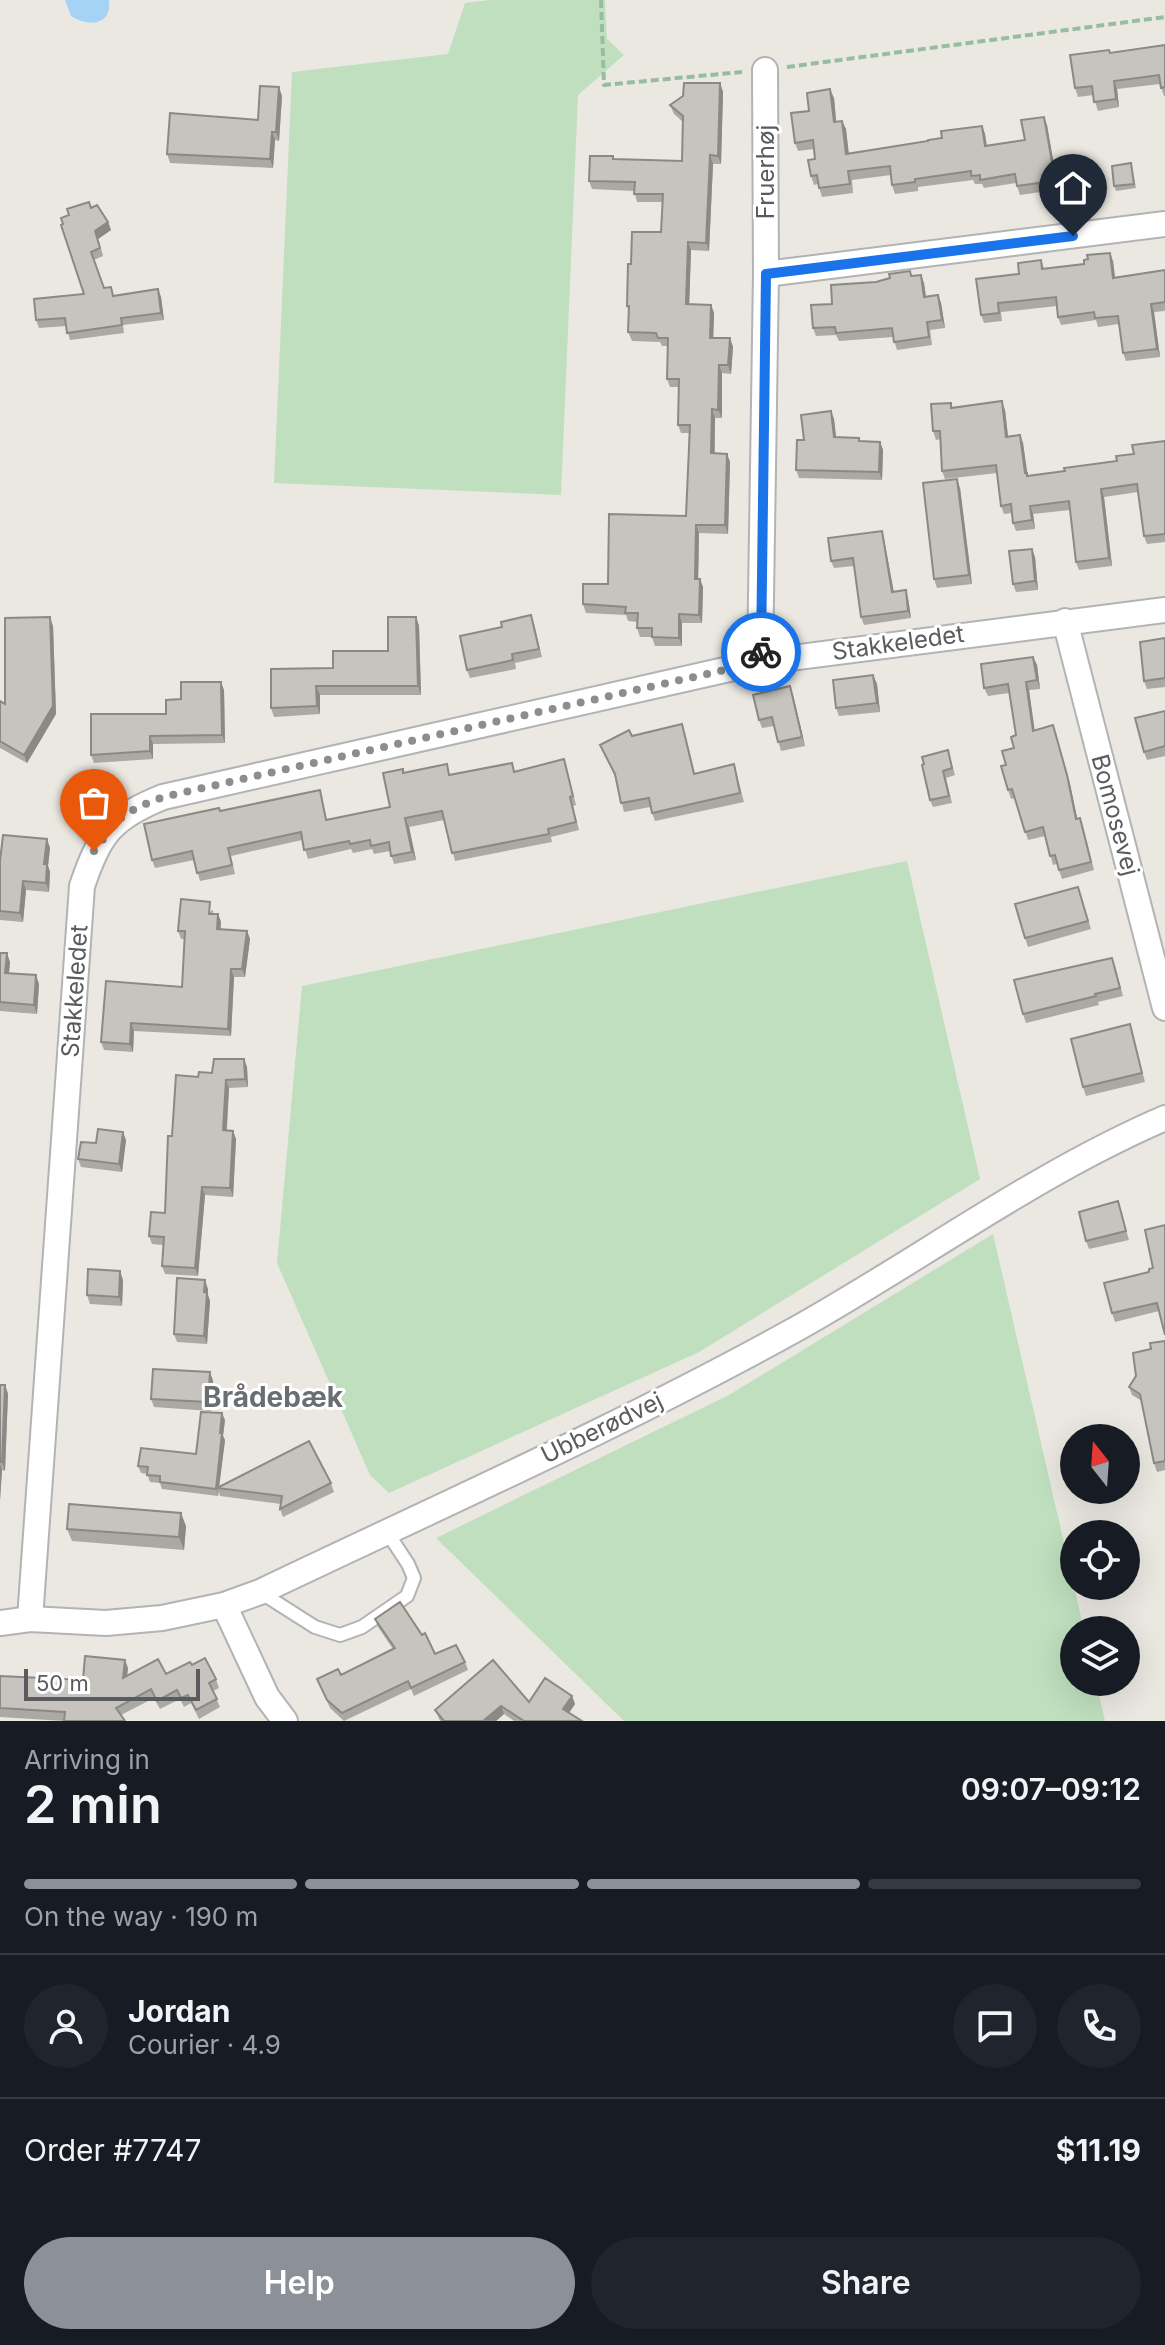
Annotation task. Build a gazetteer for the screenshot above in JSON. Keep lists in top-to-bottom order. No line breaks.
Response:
{"streets":{"street":["Fruerhøj","Stakkeledet","Bomosevej","Ubberødvej"]},"crossings":[["Fruerhøj","Stakkeledet"],["Stakkeledet","Bomosevej"],["Stakkeledet","Ubberødvej"]],"districts":["Brådebæk"],"scale_bar":"50 m","north":"top","page":{"scale":"50 m","heading":["2 min","Arriving in","09:07–09:12"],"panel":["Jordan","Courier · 4.9","Order #7747","$11.19"],"bar":"On the way · 190 m","buttons":["Help","Share"]}}
